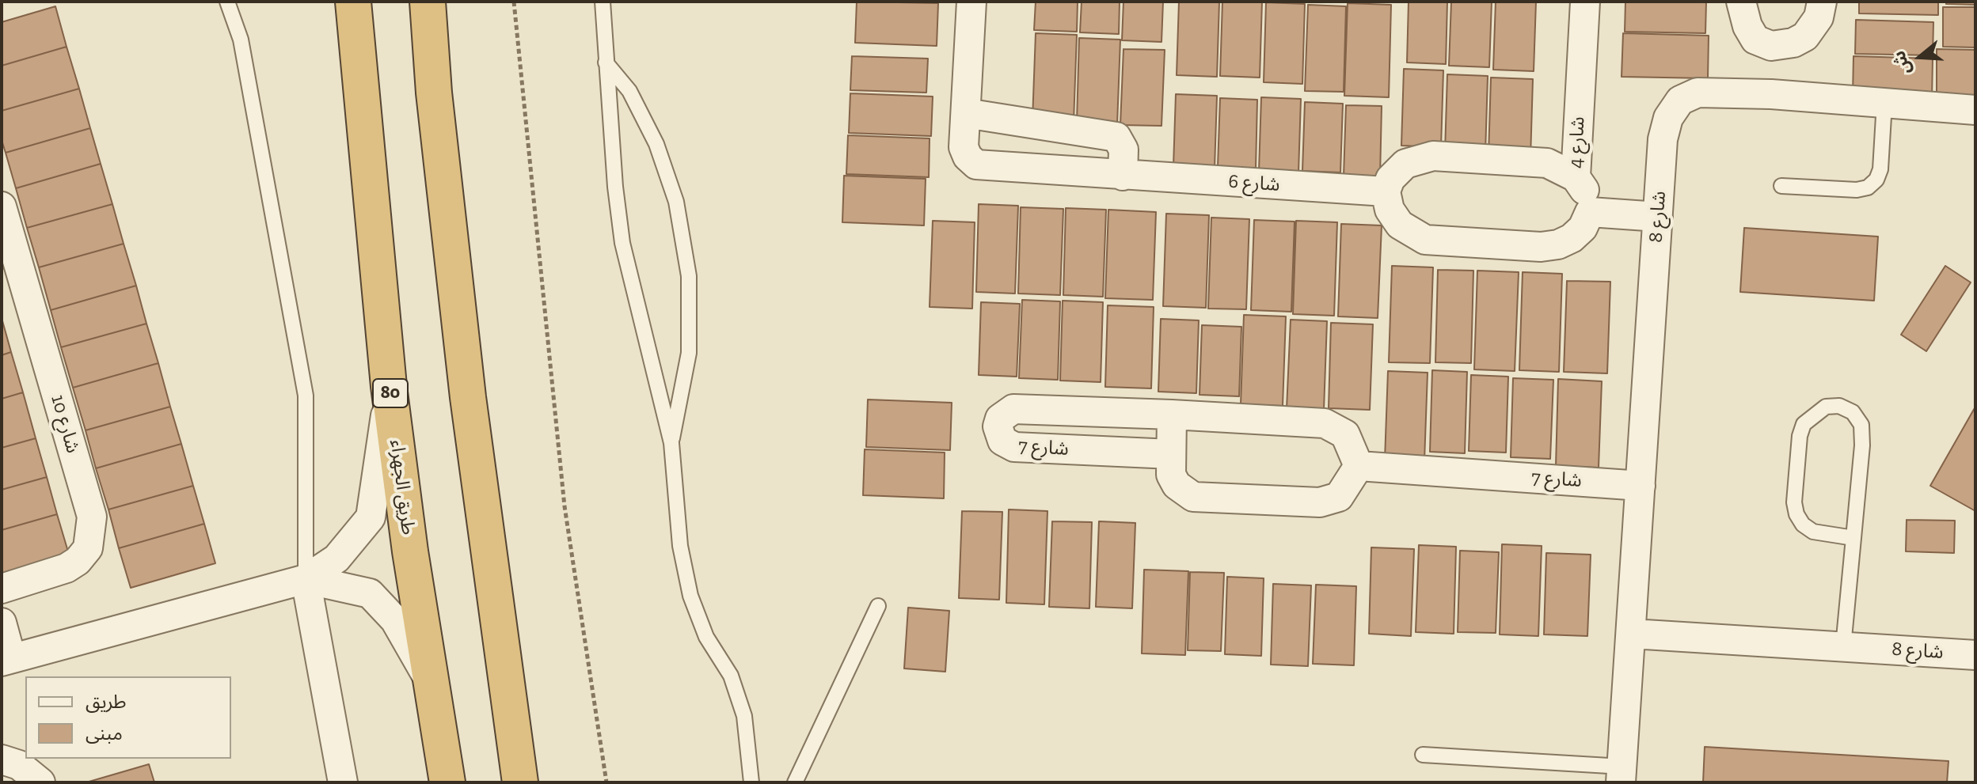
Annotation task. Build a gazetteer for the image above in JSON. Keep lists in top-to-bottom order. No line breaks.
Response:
{"streets":{"highway":["80","طريق الجهراء"],"street":["شارع 4","شارع 6","شارع 8","شارع 10","شارع 7"]},"crossings":[["شارع 8","شارع 7"]],"legend":["طريق","مبنى"],"north":"left"}
